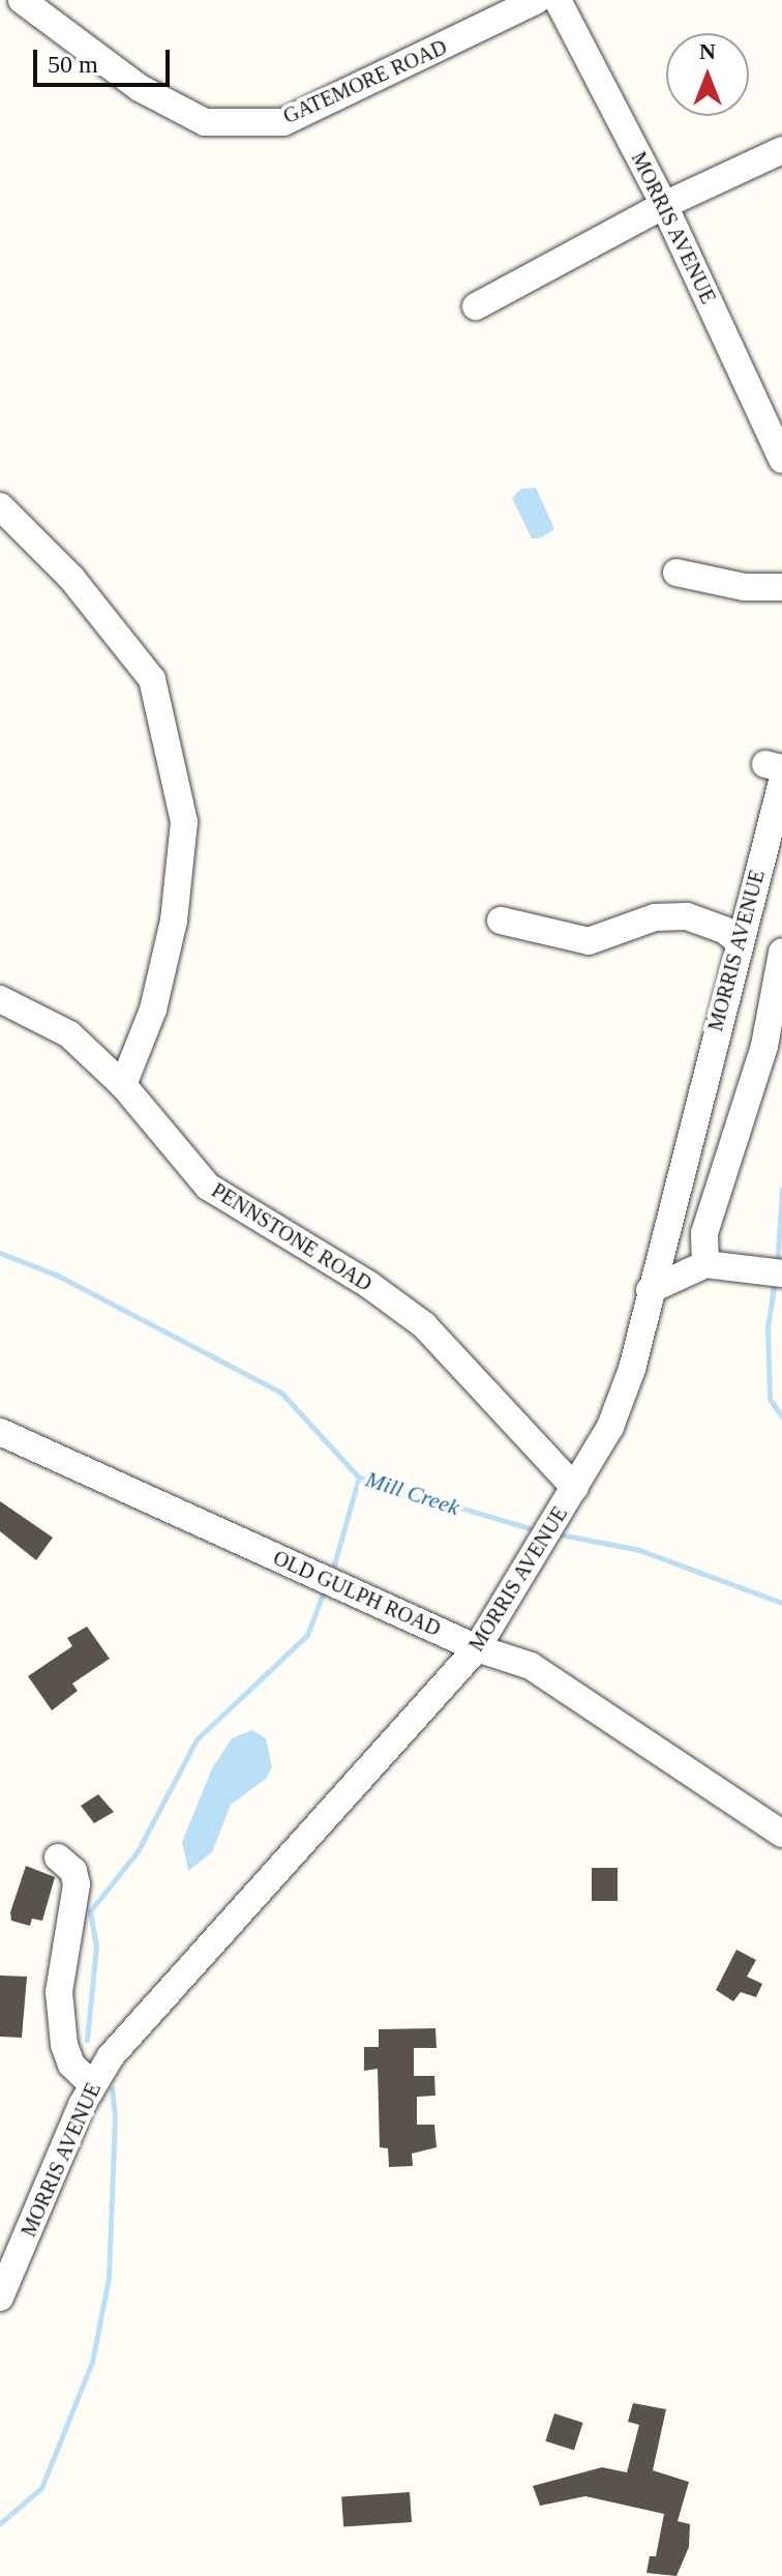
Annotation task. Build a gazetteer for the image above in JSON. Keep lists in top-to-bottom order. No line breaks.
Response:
{"streets":{"street":["GATEMORE ROAD","MORRIS AVENUE","PENNSTONE ROAD","OLD GULPH ROAD"]},"crossings":[["MORRIS AVENUE","PENNSTONE ROAD"],["MORRIS AVENUE","OLD GULPH ROAD"]],"water":["Mill Creek"],"scale_bar":"50 m","north":"top"}
